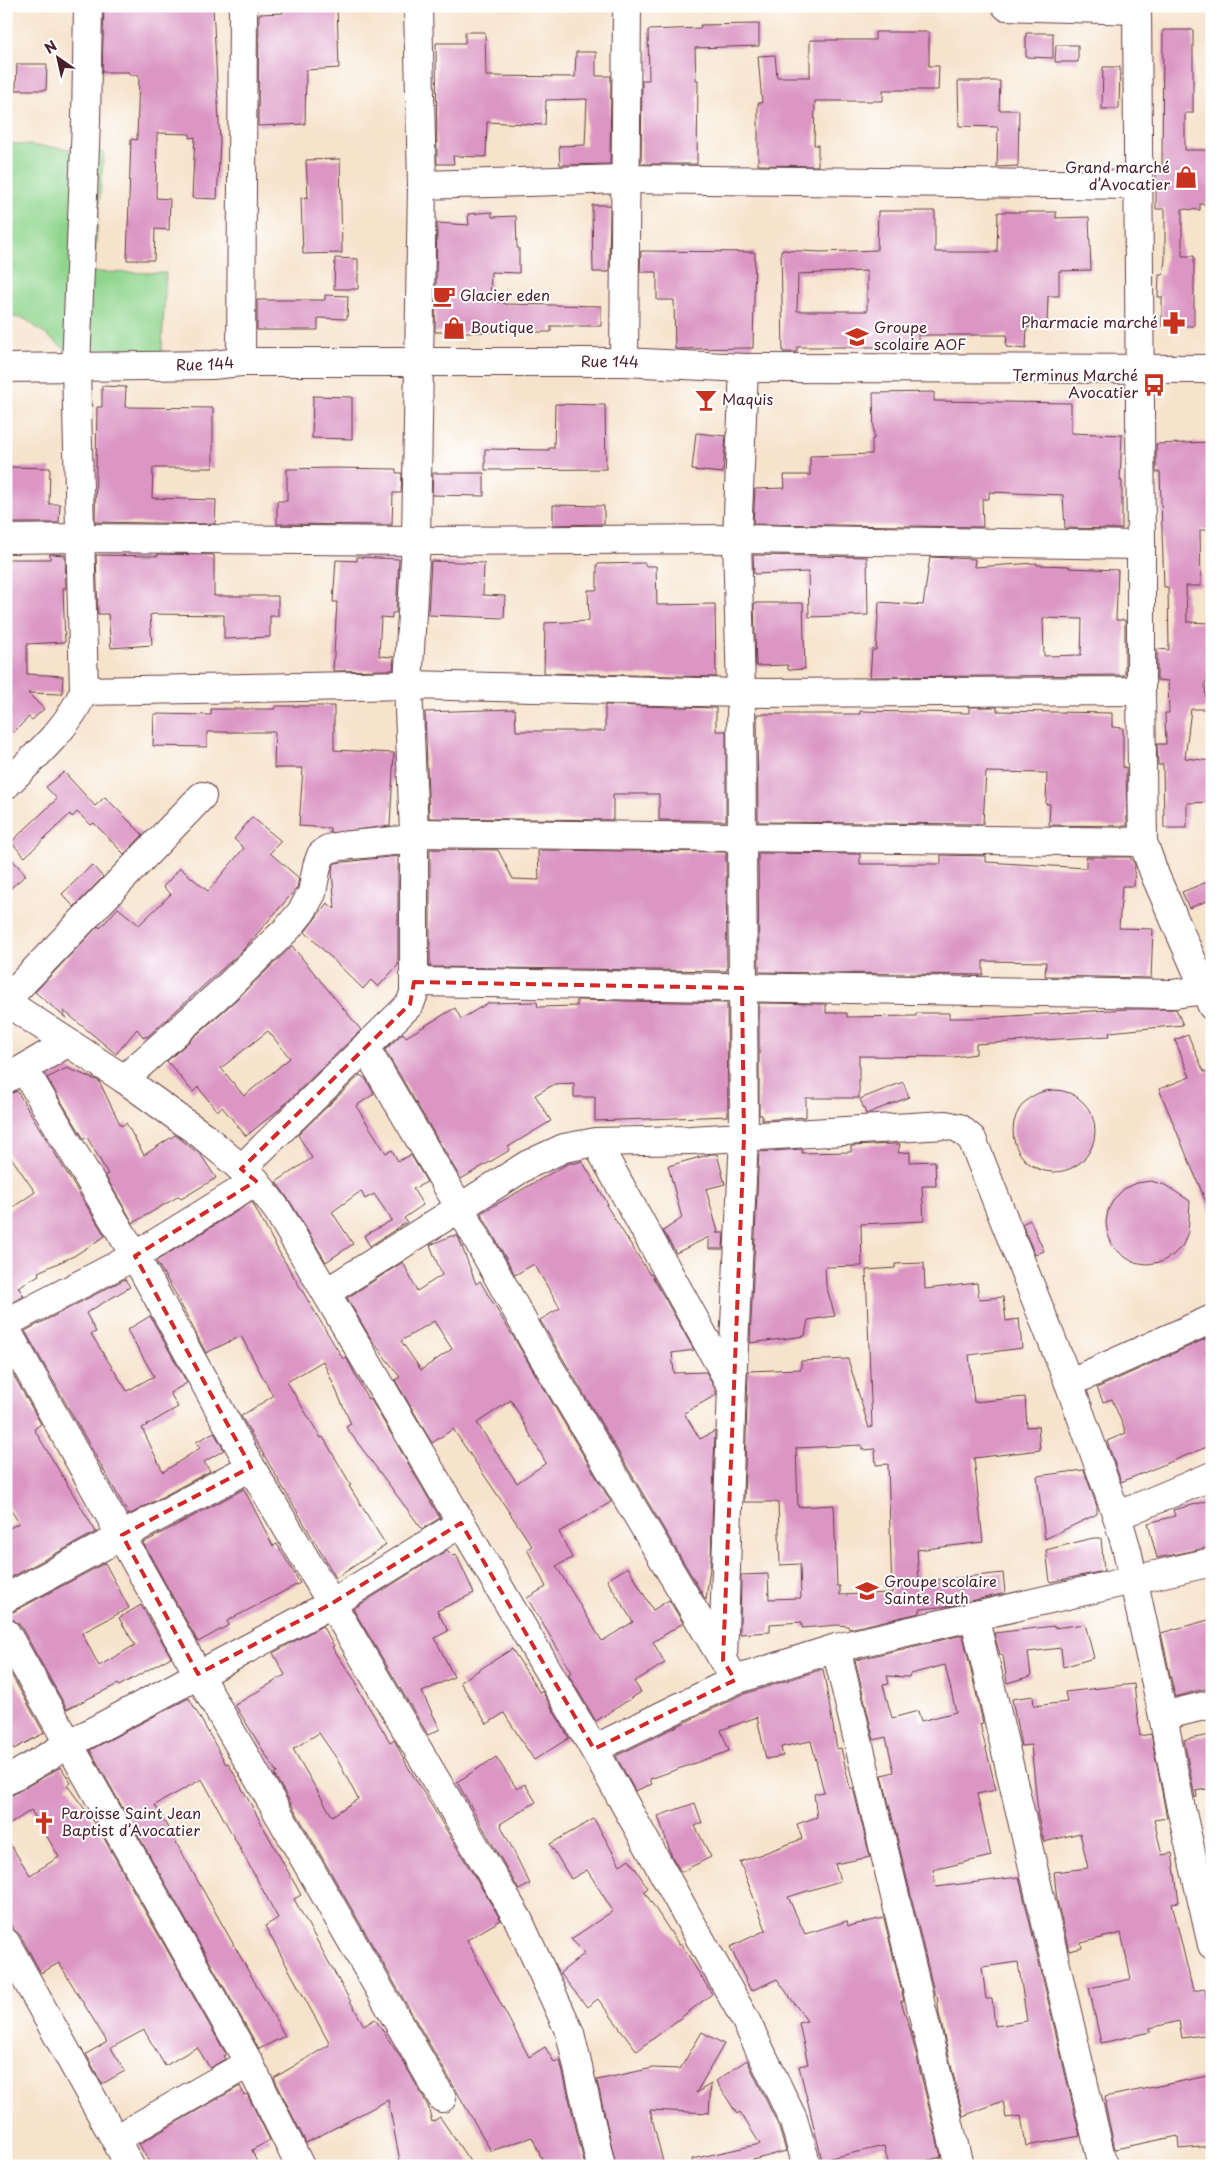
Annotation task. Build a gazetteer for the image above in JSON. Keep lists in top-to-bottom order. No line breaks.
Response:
{"streets":{"street":["Rue 144"]},"places":{"shop":["Grand marché d’Avocatier","Boutique"],"cafe":["Glacier eden"],"pharmacy":["Pharmacie marché"],"school or university":["Groupe scolaire AOF","Groupe scolaire Sainte Ruth"],"bus stop":["Terminus Marché Avocatier"],"bar":["Maquis"],"church":["Paroisse Saint Jean Baptist d’Avocatier"]},"north":"top left"}
